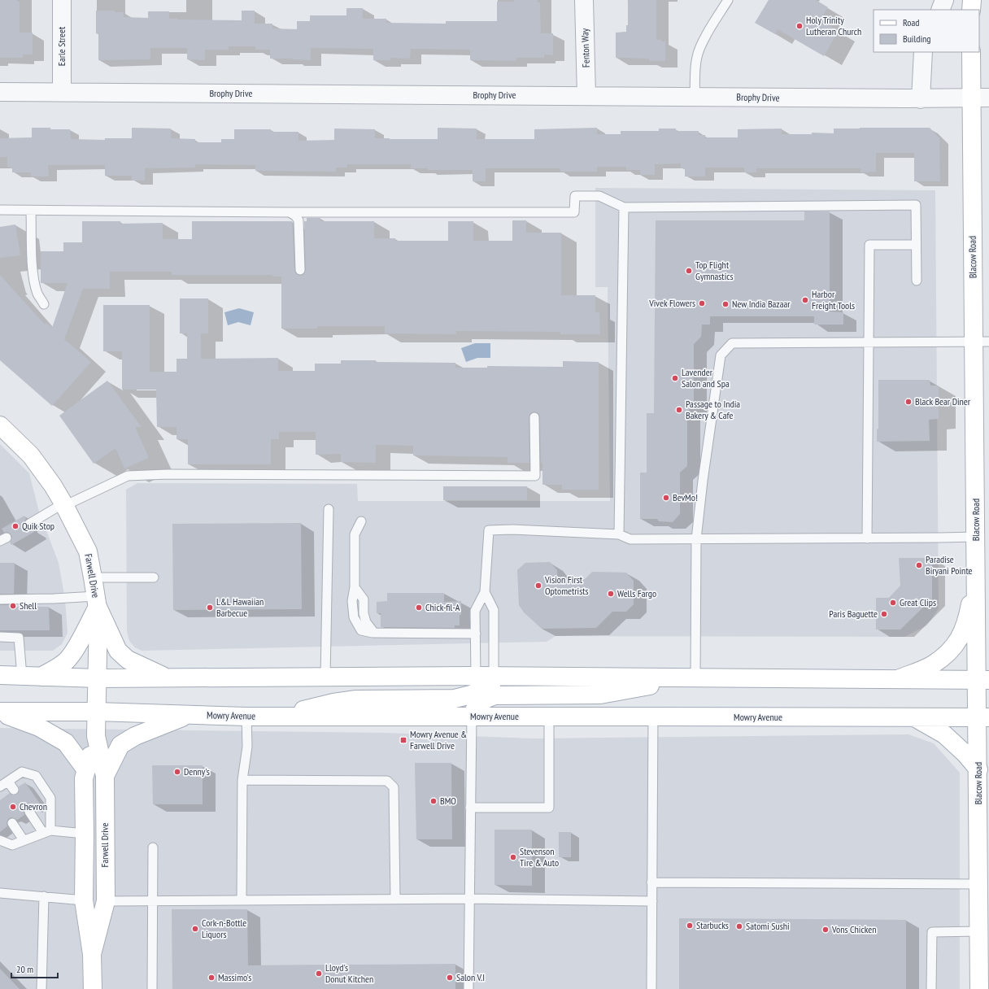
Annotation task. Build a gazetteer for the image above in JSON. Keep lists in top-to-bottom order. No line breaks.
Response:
{"streets":{"main road":["Blacow Road","Farwell Drive","Mowry Avenue"],"street":["Earle Street","Fenton Way","Brophy Drive"]},"crossings":[["Earle Street","Brophy Drive"],["Fenton Way","Brophy Drive"],["Brophy Drive","Blacow Road"],["Blacow Road","Mowry Avenue"],["Farwell Drive","Mowry Avenue"]],"places":{"other":["Holy Trinity Lutheran Church","Top Flight Gymnastics","Harbor Freight Tools","Vivek Flowers","New India Bazaar","Lavender Salon and Spa","Black Bear Diner","Passage to India Bakery & Cafe","BevMo!","Quik Stop","Paradise Biryani Pointe","Vision First Optometrists","Wells Fargo","Great Clips","Shell","L&L Hawaiian Barbecue","Chick-fil-A","Paris Baguette","Denny's","BMO","Chevron","Stevenson Tire & Auto","Starbucks","Satomi Sushi","Cork-n-Bottle Liquors","Vons Chicken","Lloyd's Donut Kitchen","Massimo's","Salon V.I"],"transit":["Mowry Avenue & Farwell Drive"]},"legend":["Road","Building"],"scale_bar":"20 m"}
